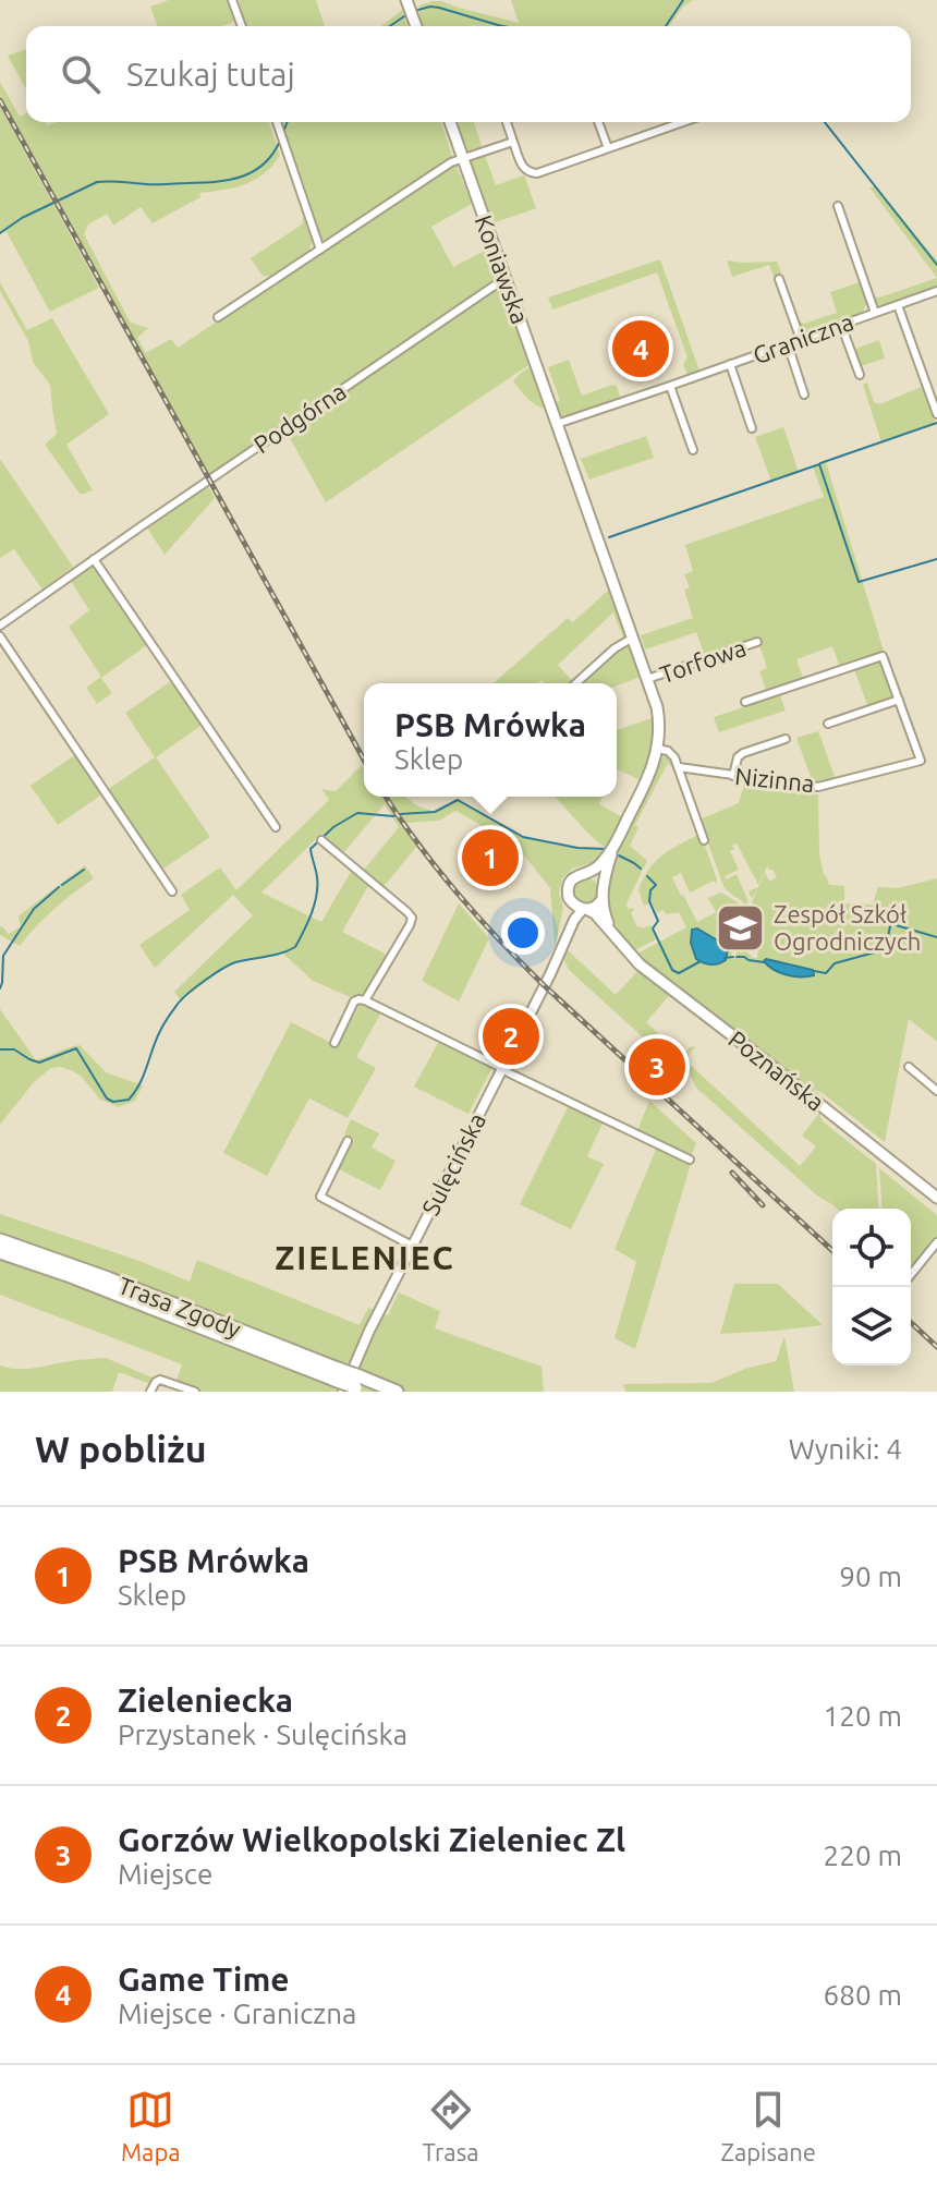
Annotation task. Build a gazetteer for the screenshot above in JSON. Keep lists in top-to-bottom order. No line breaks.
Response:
{"streets":{"highway":["Trasa Zgody"],"main road":["Koniawska","Poznańska"],"street":["Graniczna","Podgórna","Torfowa","Nizinna","Sulęcińska"]},"crossings":[["Koniawska","Graniczna"],["Koniawska","Podgórna"],["Poznańska","Sulęcińska"],["Sulęcińska","Trasa Zgody"]],"districts":["ZIELENIEC"],"places":{"school or university":["Zespół Szkół Ogrodniczych"]},"page":{"search":"Szukaj tutaj","pins":["4","1","2","3"],"popup":["PSB Mrówka","Sklep"],"heading":["W pobliżu","Wyniki: 4"],"list":[{"mark":"1","name":"PSB Mrówka","note":"Sklep","value":"90 m"},{"mark":"2","name":"Zieleniecka","note":"Przystanek · Sulęcińska","value":"120 m"},{"mark":"3","name":"Gorzów Wielkopolski Zieleniec Zl","note":"Miejsce","value":"220 m"},{"mark":"4","name":"Game Time","note":"Miejsce · Graniczna","value":"680 m"}],"nav":["Mapa","Trasa","Zapisane"]}}
